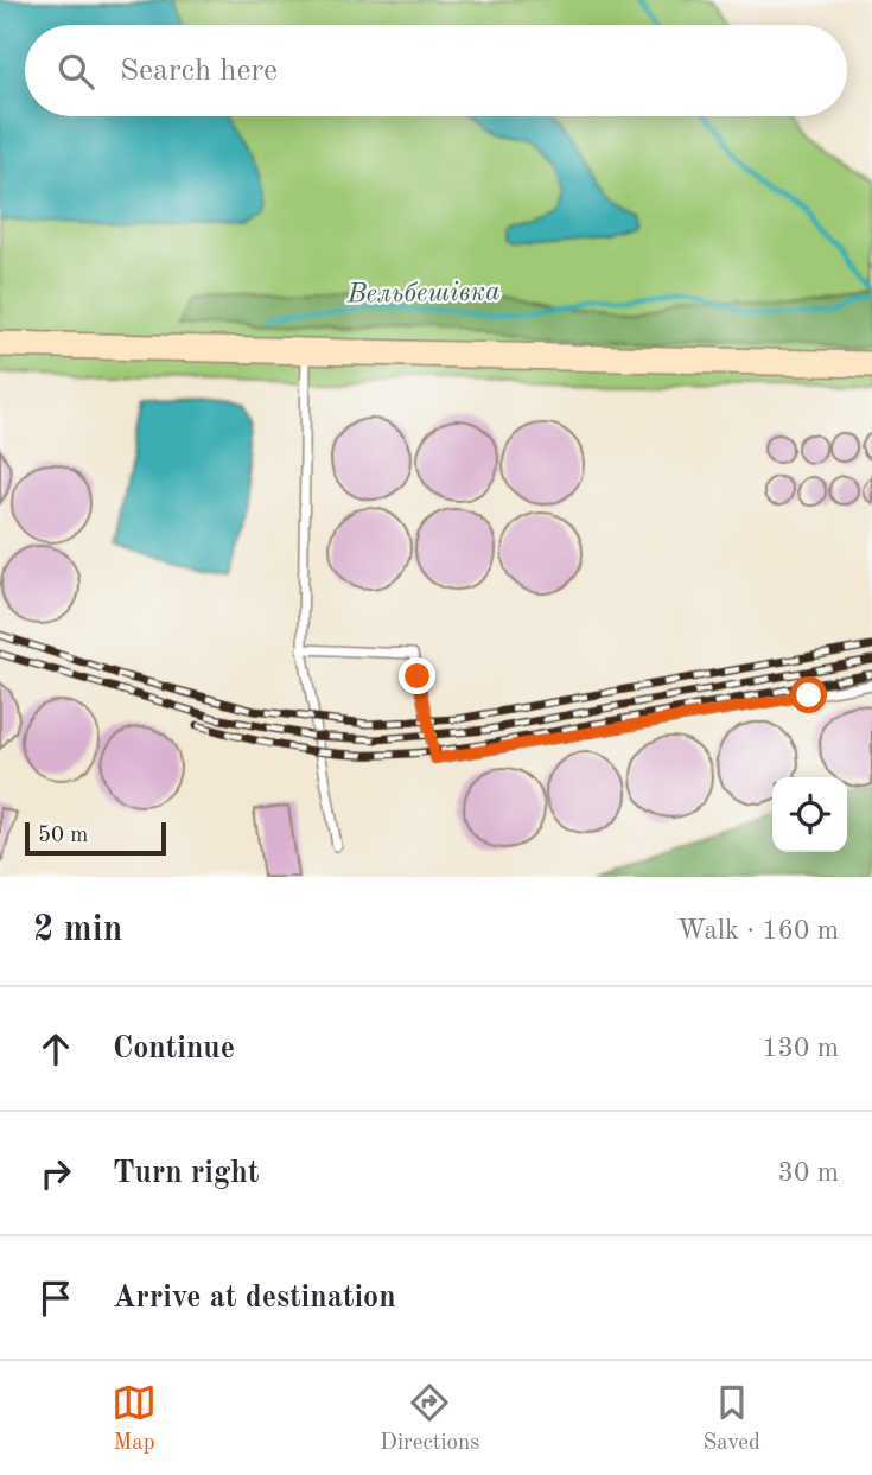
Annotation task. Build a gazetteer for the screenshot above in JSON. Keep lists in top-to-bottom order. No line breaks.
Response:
{"water":["Вельбешівка"],"scale_bar":"50 m","page":{"search":"Search here","scale":"50 m","heading":["2 min","Walk · 160 m"],"list":[["Continue","130 m"],["Turn right","30 m"],"Arrive at destination"],"nav":["Map","Directions","Saved"]}}
